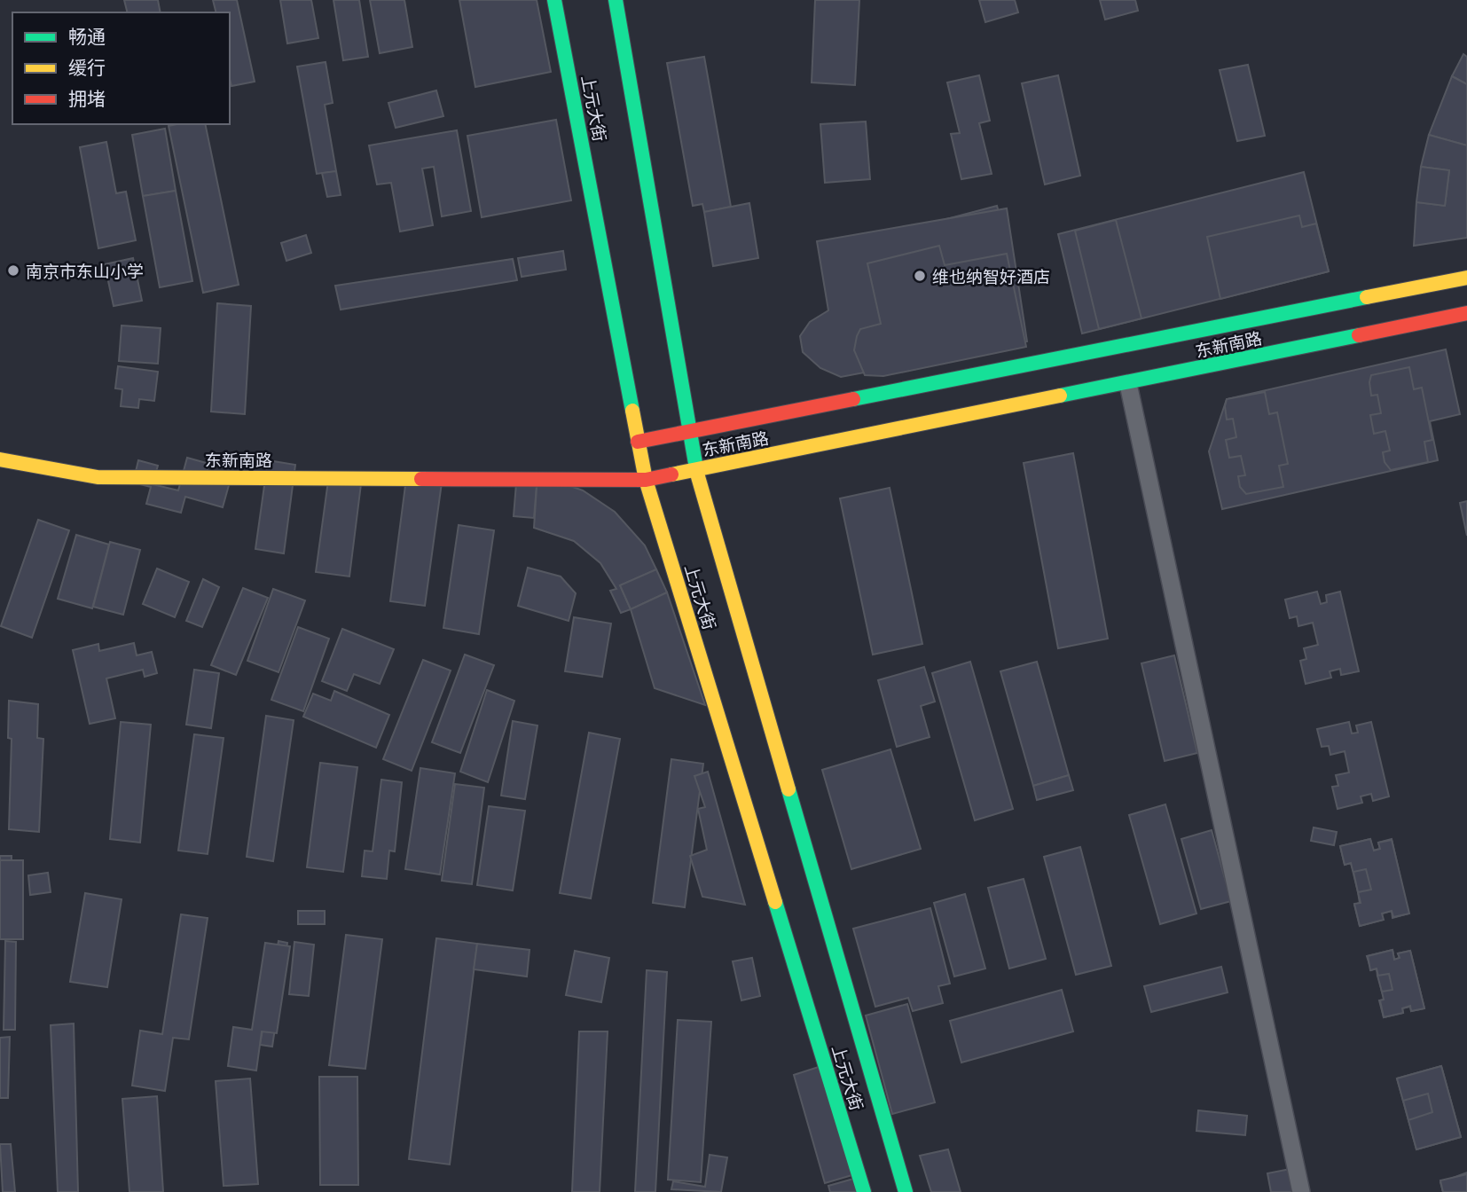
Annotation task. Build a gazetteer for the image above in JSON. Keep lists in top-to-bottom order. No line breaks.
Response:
{"streets":{"main road":["上元大街","东新南路"]},"crossings":[["上元大街","东新南路"]],"places":["南京市东山小学","维也纳智好酒店"],"legend":["畅通","缓行","拥堵"]}
